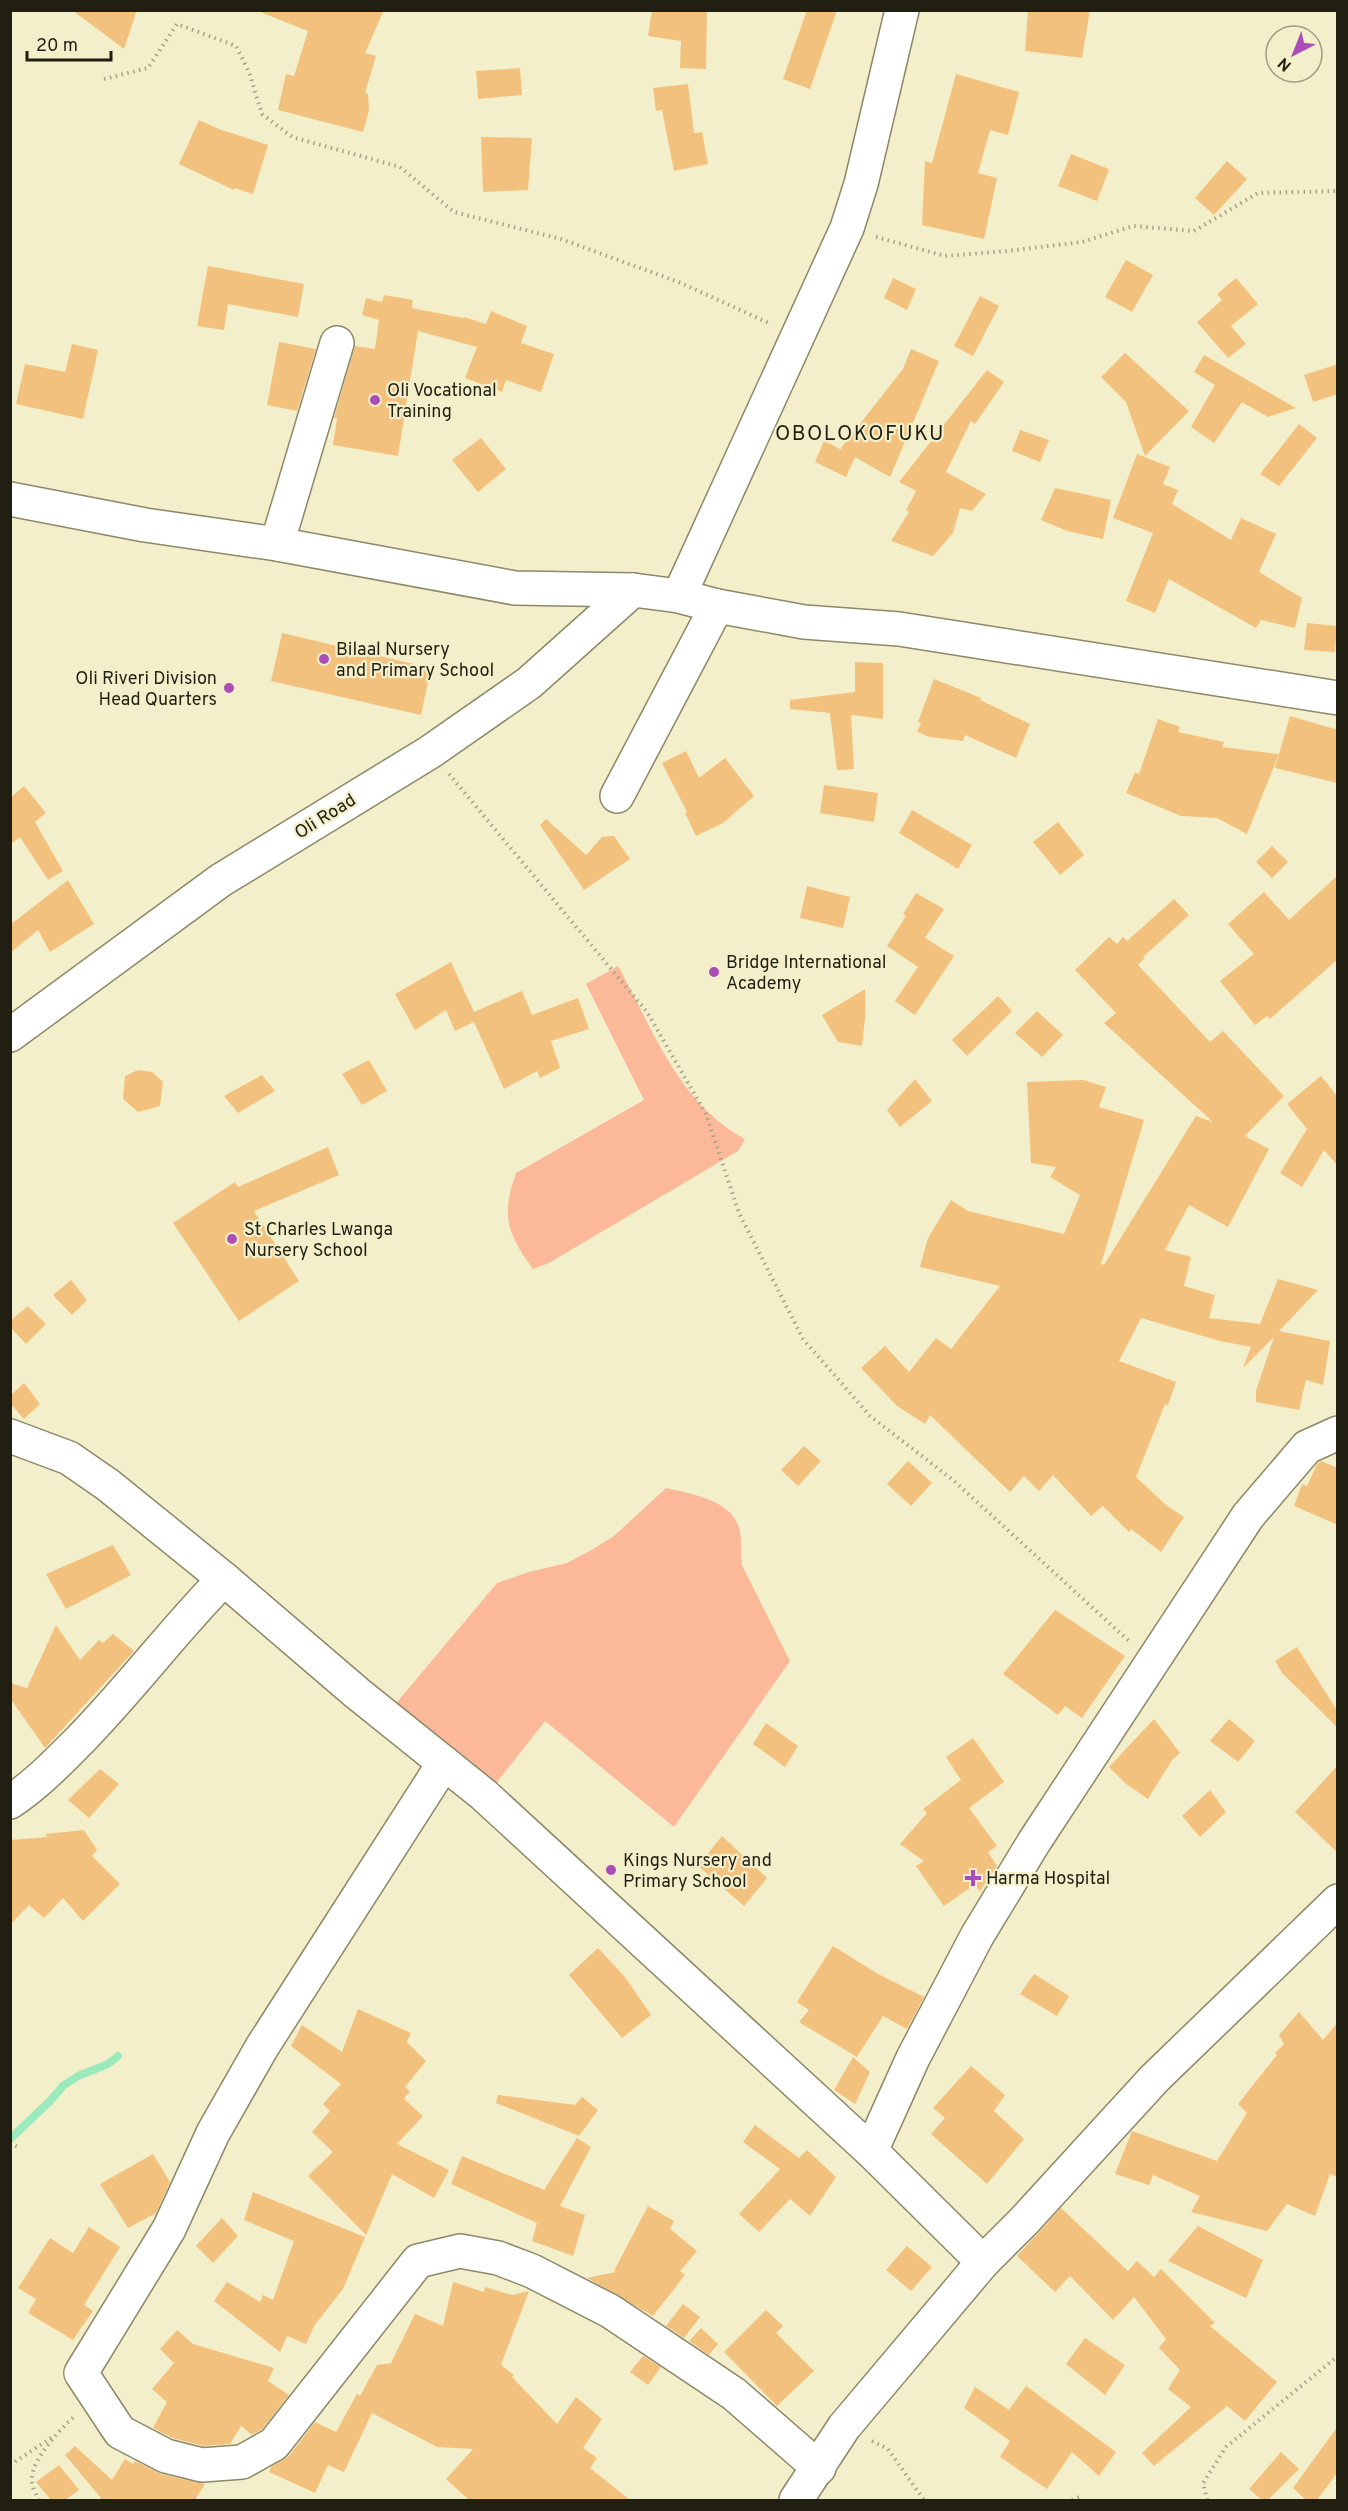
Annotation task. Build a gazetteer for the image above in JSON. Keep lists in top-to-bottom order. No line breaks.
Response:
{"streets":{"street":["Oli Road"]},"districts":["OBOLOKOFUKU"],"places":{"other":["Oli Vocational Training","Bilaal Nursery and Primary School","Oli Riveri Division Head Quarters","Bridge International Academy","St Charles Lwanga Nursery School","Kings Nursery and Primary School"],"health":["Harma Hospital"]},"scale_bar":"20 m","north":"bottom left"}
